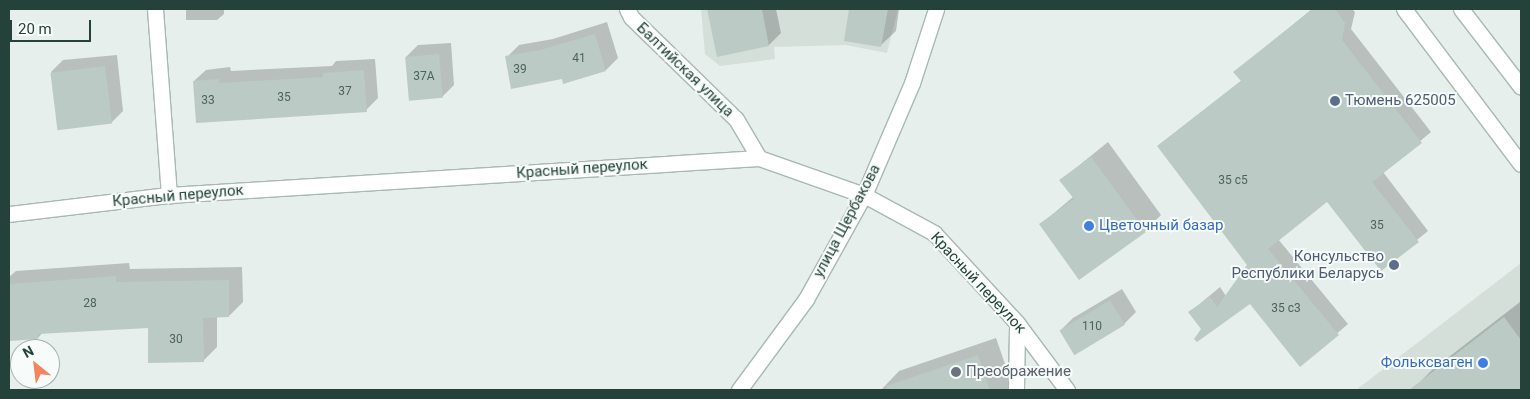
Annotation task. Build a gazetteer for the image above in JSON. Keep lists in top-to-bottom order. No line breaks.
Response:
{"streets":{"street":["Балтийская улица","Красный переулок","улица Щербакова"]},"crossings":[["Балтийская улица","Красный переулок"],["Красный переулок","улица Щербакова"]],"places":["Тюмень 625005","Цветочный базар","Консульство Республики Беларусь","Фольксваген","Преображение"],"house_numbers":["41","39","37А","37","35","33","35 с5","35","28","35 с3","110","30"],"scale_bar":"20 m","north":"top left"}
